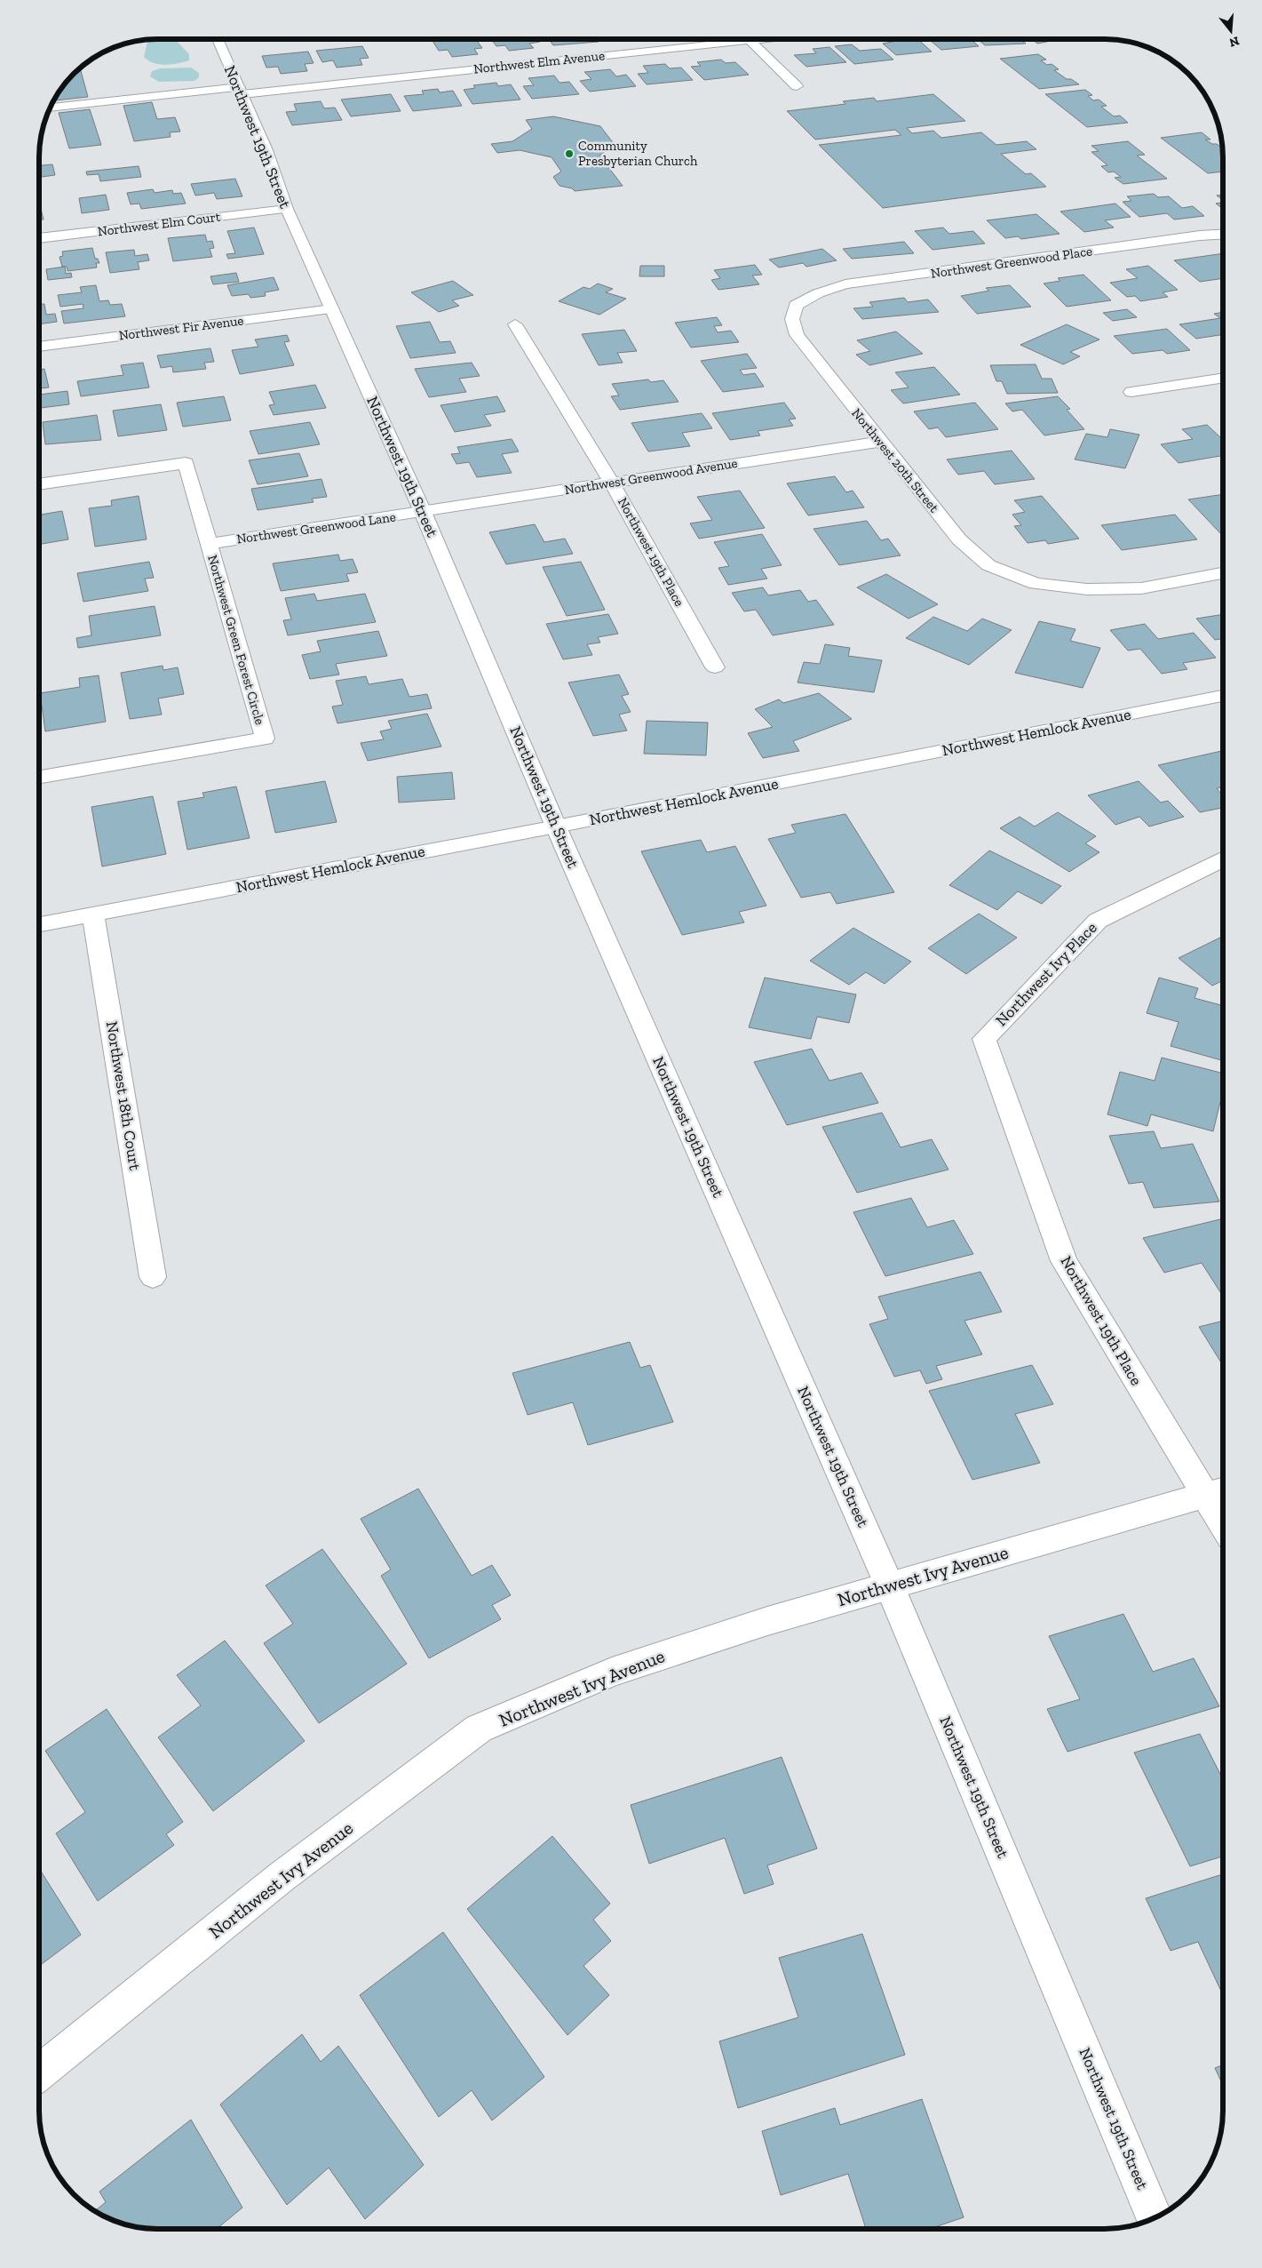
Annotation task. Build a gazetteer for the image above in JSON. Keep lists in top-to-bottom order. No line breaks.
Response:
{"streets":{"street":["Northwest Elm Avenue","Northwest 19th Street","Northwest Elm Court","Northwest Greenwood Place","Northwest Fir Avenue","Northwest 20th Street","Northwest Greenwood Avenue","Northwest Greenwood Lane","Northwest 19th Place","Northwest Green Forest Circle","Northwest Hemlock Avenue","Northwest Ivy Place","Northwest 18th Court","Northwest Ivy Avenue"]},"crossings":[["Northwest Elm Avenue","Northwest 19th Street"],["Northwest 19th Street","Northwest Elm Court"],["Northwest 19th Street","Northwest Fir Avenue"],["Northwest 19th Street","Northwest Greenwood Avenue"],["Northwest 19th Street","Northwest Greenwood Lane"],["Northwest 19th Street","Northwest Hemlock Avenue"],["Northwest 19th Street","Northwest Ivy Avenue"],["Northwest Greenwood Place","Northwest 20th Street"],["Northwest 20th Street","Northwest Greenwood Avenue"],["Northwest Greenwood Avenue","Northwest Greenwood Lane"],["Northwest Greenwood Avenue","Northwest 19th Place"],["Northwest Greenwood Lane","Northwest Green Forest Circle"],["Northwest 19th Place","Northwest Ivy Place"],["Northwest 19th Place","Northwest Ivy Avenue"],["Northwest Hemlock Avenue","Northwest 18th Court"]],"places":["Community Presbyterian Church"],"north":"bottom"}
